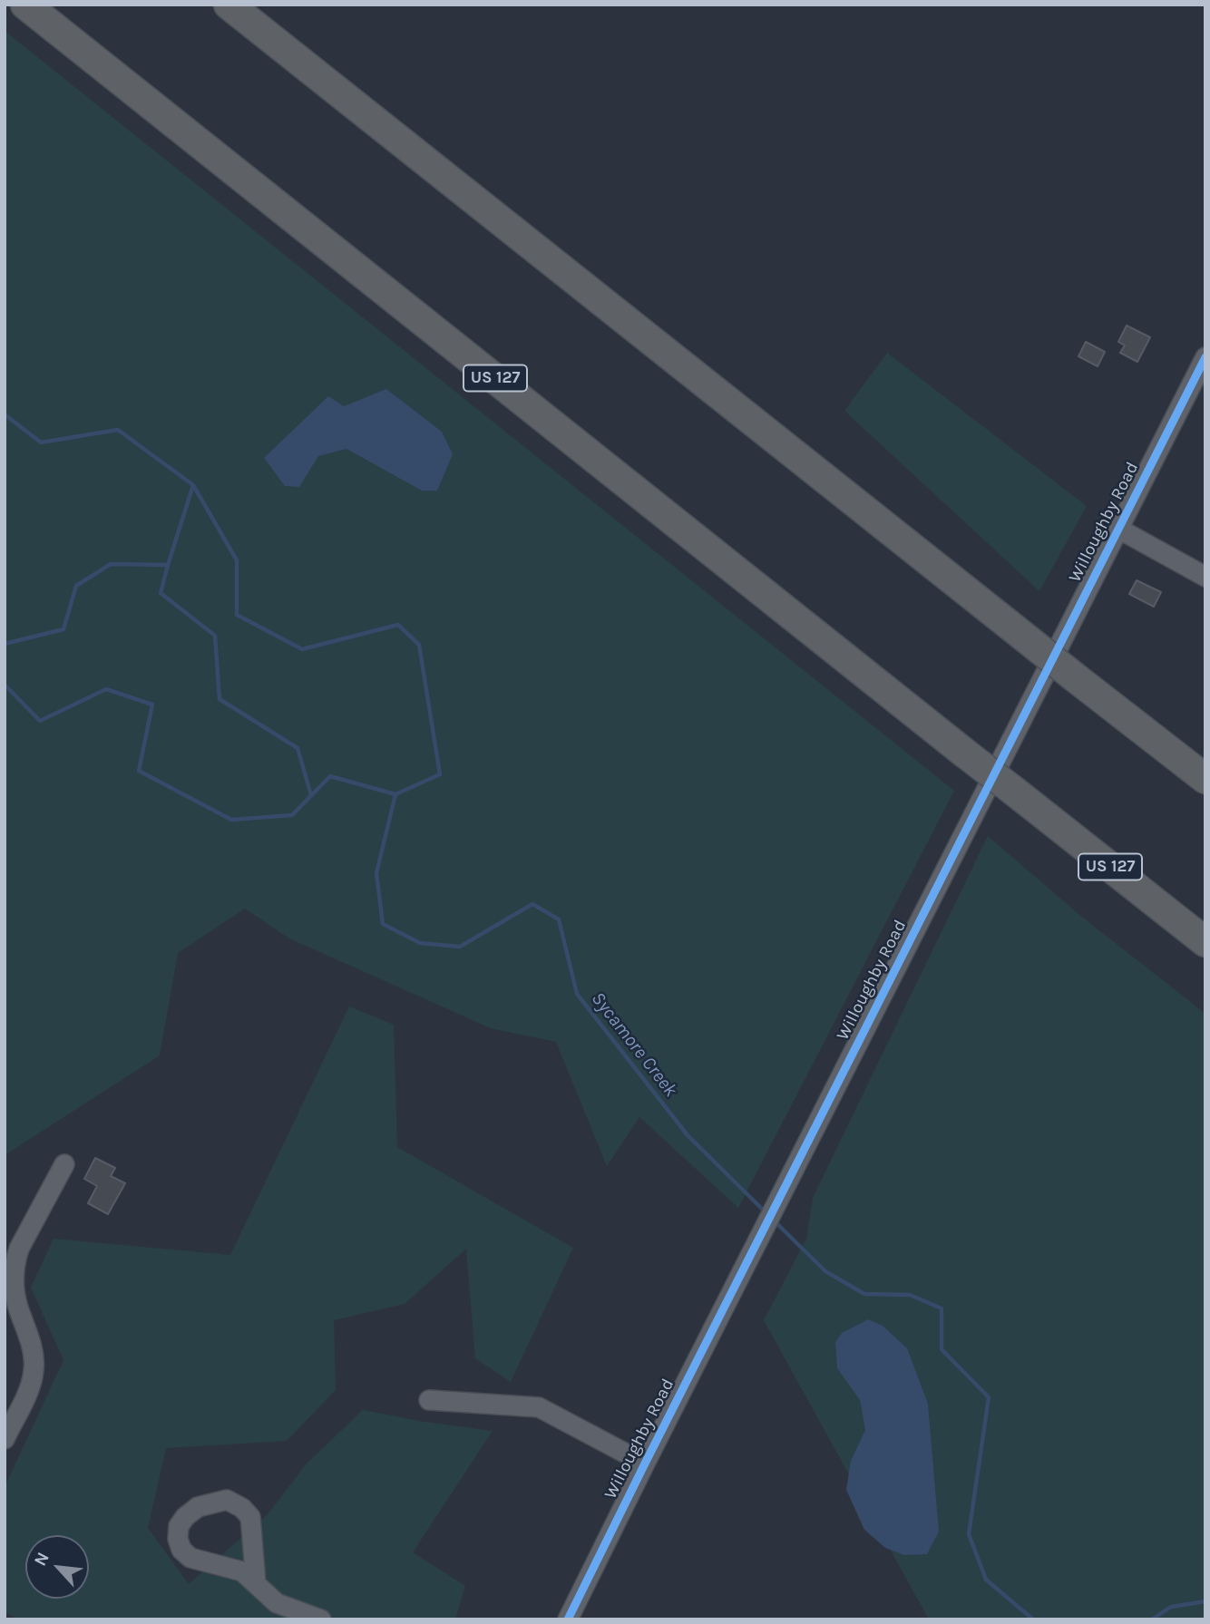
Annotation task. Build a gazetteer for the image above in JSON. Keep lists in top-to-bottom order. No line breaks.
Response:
{"streets":{"highway":["US 127"],"street":["Willoughby Road"]},"water":["Sycamore Creek"],"north":"top left"}
